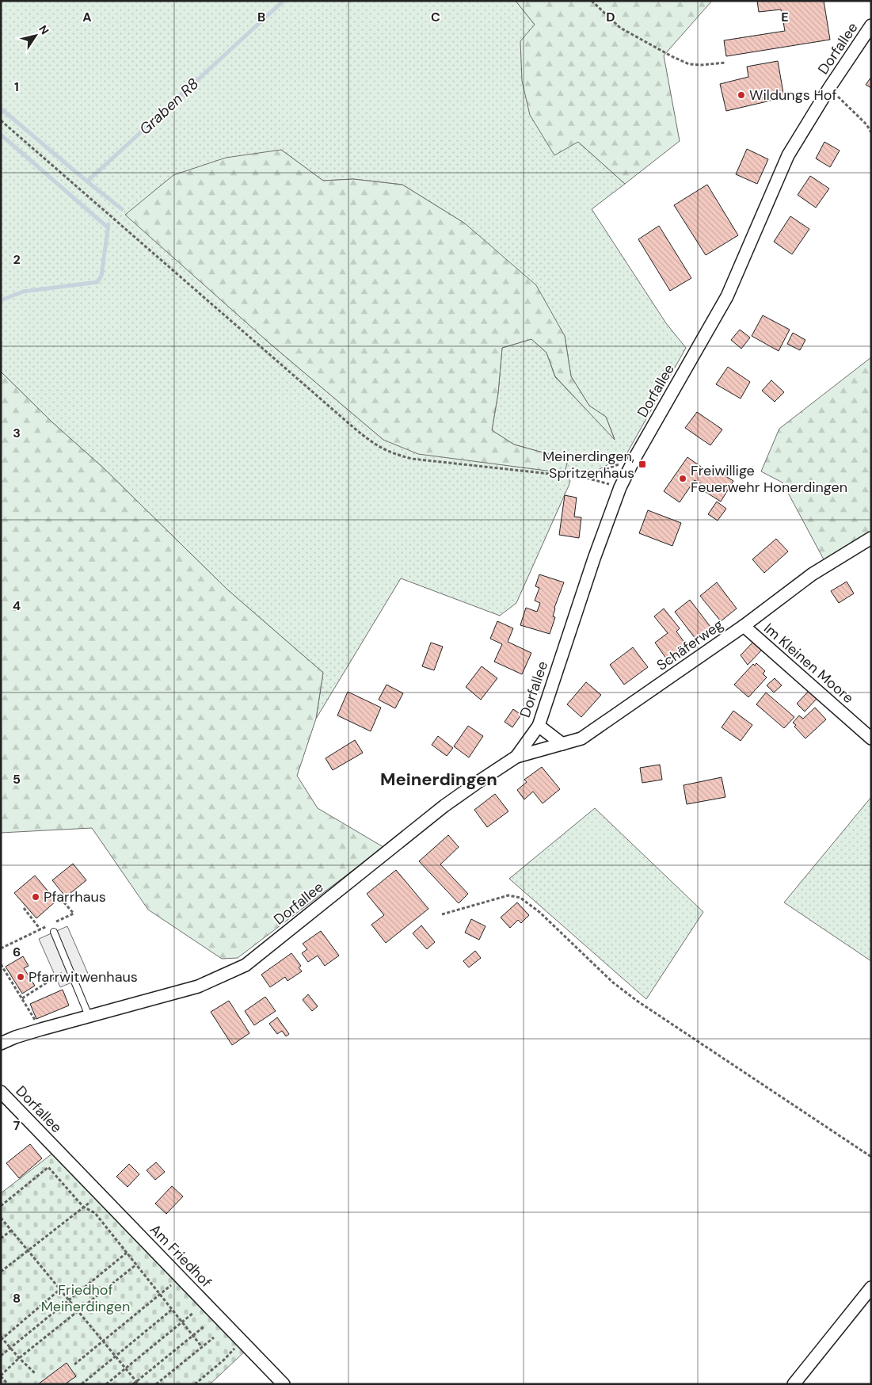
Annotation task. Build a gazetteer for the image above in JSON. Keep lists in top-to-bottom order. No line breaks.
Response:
{"streets":{"street":["Dorfallee","Schäferweg","Im Kleinen Moore","Am Friedhof"]},"crossings":[["Dorfallee","Schäferweg"],["Dorfallee","Am Friedhof"],["Schäferweg","Im Kleinen Moore"]],"districts":["Meinerdingen"],"water":["Graben R8"],"parks":["Friedhof Meinerdingen"],"places":{"other":["Wildungs Hof","Freiwillige Feuerwehr Honerdingen","Pfarrhaus","Pfarrwitwenhaus"],"transit":["Meinerdingen, Spritzenhaus"]},"north":"top right","grid":{"columns":["A","B","C","D","E"],"rows":["1","2","3","4","5","6","7","8"]}}
